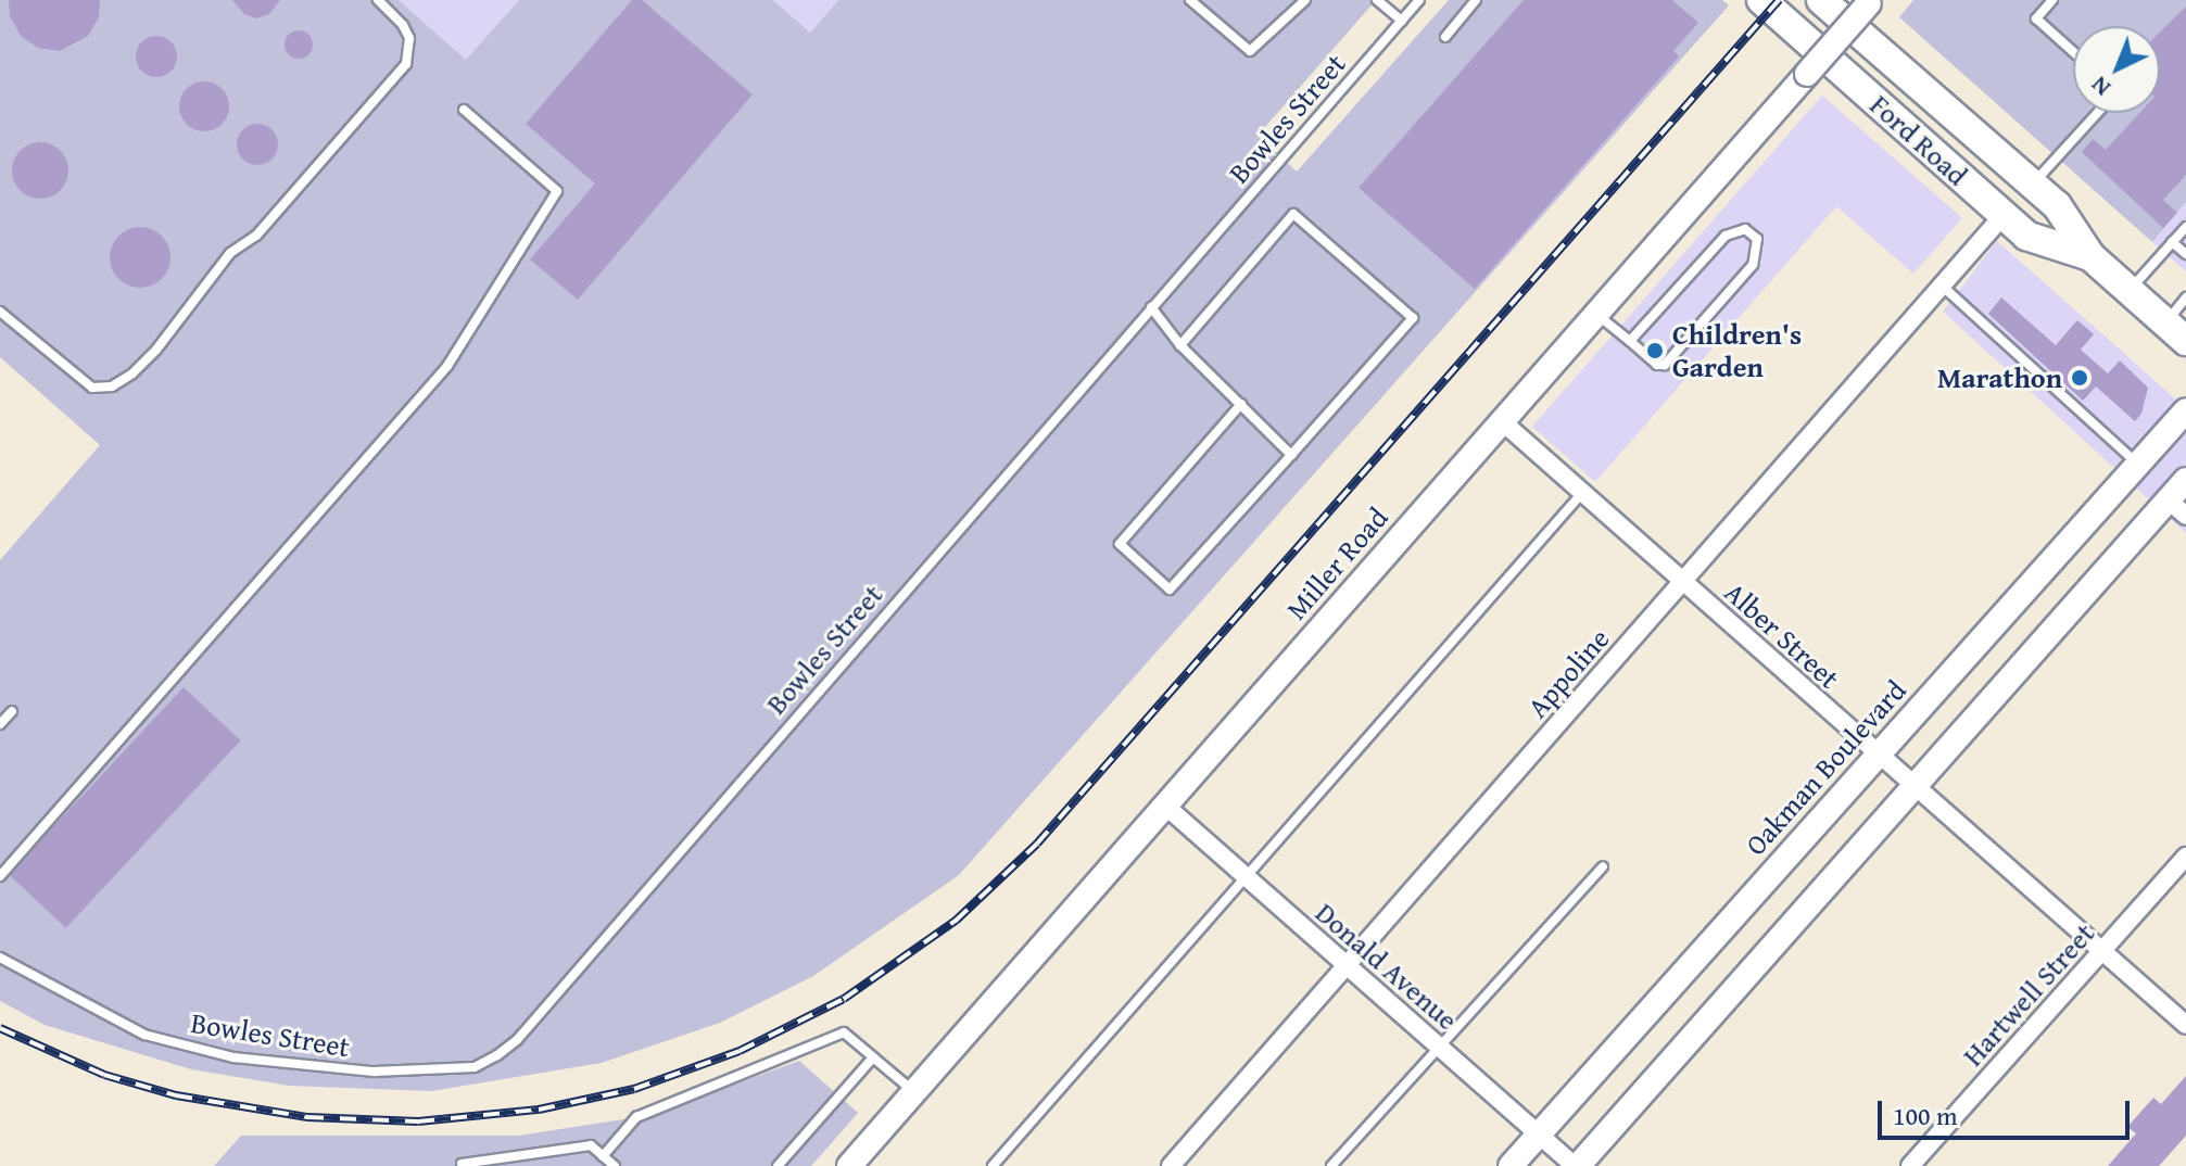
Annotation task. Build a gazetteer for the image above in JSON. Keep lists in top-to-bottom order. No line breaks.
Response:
{"streets":{"main road":["Ford Road"],"street":["Miller Road","Alber Street","Appoline","Oakman Boulevard","Donald Avenue","Hartwell Street"],"lane":["Bowles Street"]},"crossings":[["Ford Road","Appoline"],["Miller Road","Alber Street"],["Miller Road","Donald Avenue"],["Alber Street","Appoline"],["Alber Street","Oakman Boulevard"],["Alber Street","Hartwell Street"],["Appoline","Donald Avenue"],["Oakman Boulevard","Donald Avenue"]],"places":["Children's Garden","Marathon"],"scale_bar":"100 m","north":"bottom left"}
